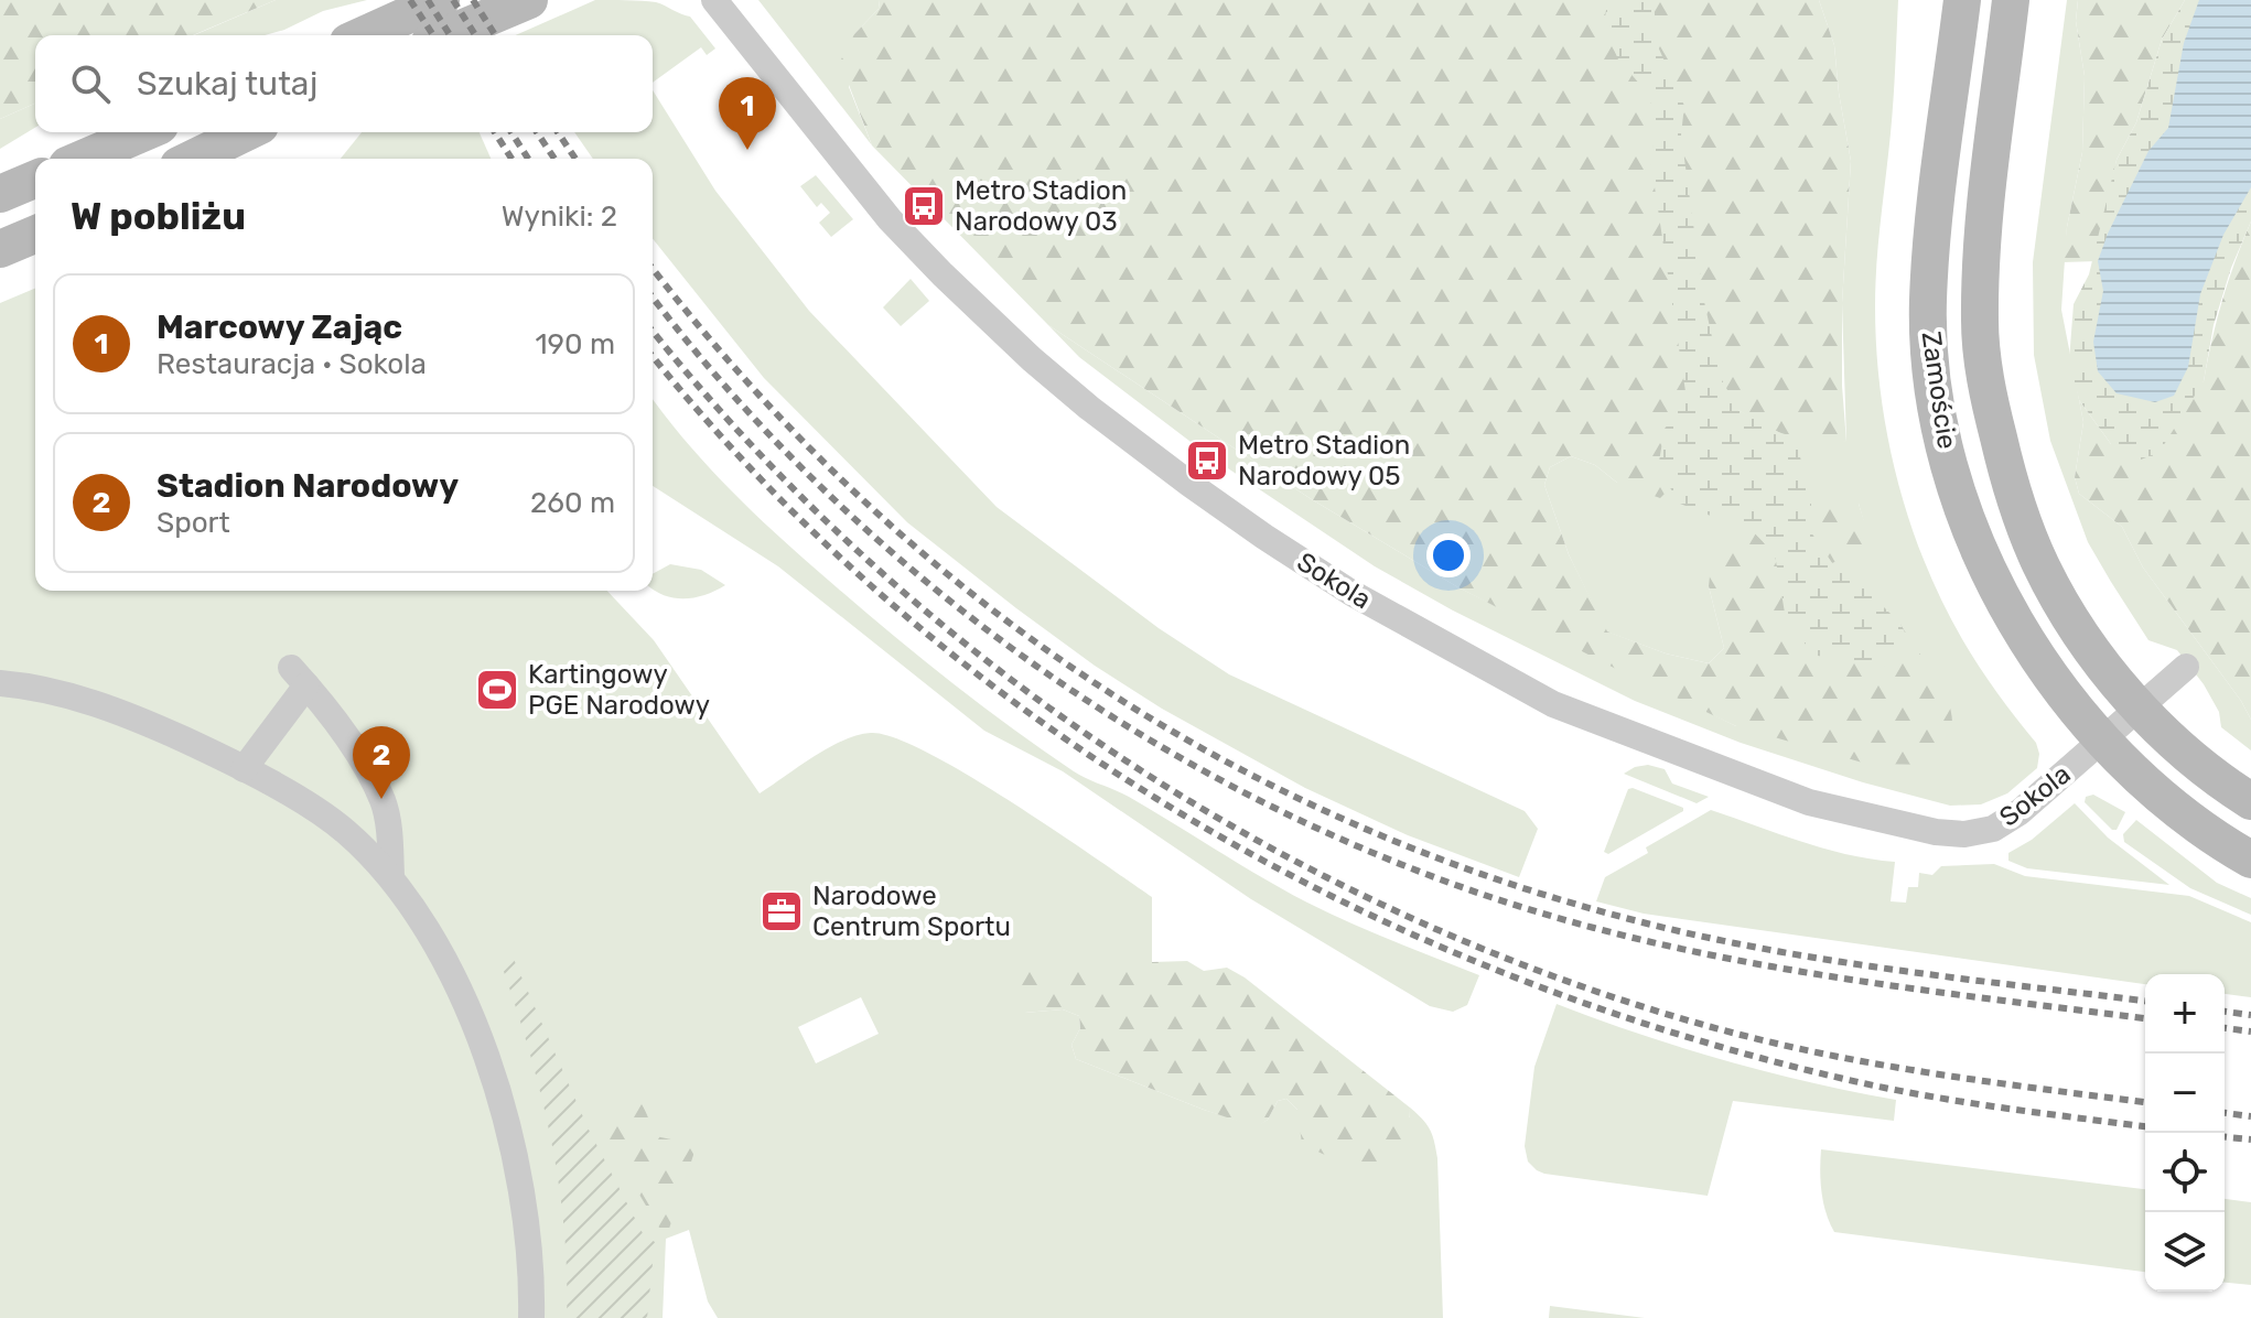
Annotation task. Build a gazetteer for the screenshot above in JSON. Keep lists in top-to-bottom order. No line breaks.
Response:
{"streets":{"street":["Zamoście","Sokola"]},"crossings":[["Zamoście","Sokola"]],"places":{"bus stop":["Metro Stadion Narodowy 03","Metro Stadion Narodowy 05"],"sports":["Kartingowy PGE Narodowy"],"office":["Narodowe Centrum Sportu"]},"page":{"search":"Szukaj tutaj","pins":["1","2"],"heading":["W pobliżu","Wyniki: 2"],"list":[{"mark":"1","name":"Marcowy Zając","note":"Restauracja · Sokola","value":"190 m"},{"mark":"2","name":"Stadion Narodowy","note":"Sport","value":"260 m"}],"map_buttons":["+","−"]}}
